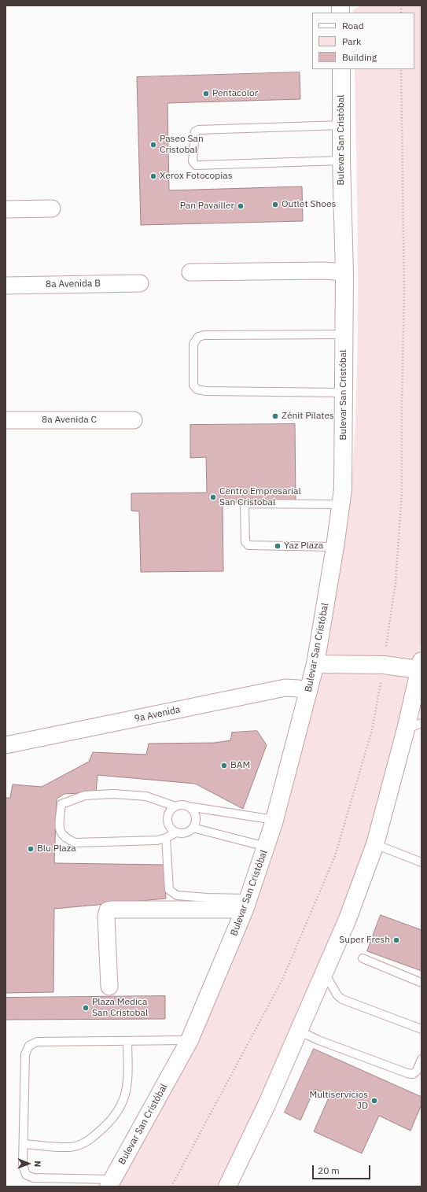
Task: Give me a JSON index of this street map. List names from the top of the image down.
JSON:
{
  "streets": {
    "main road": ["Bulevar San Cristóbal"],
    "street": ["8a Avenida B", "8a Avenida C", "9a Avenida"]
  },
  "crossings": [
    ["Bulevar San Cristóbal", "9a Avenida"]
  ],
  "places": [
    "Pentacolor",
    "Paseo San Cristobal",
    "Xerox Fotocopias",
    "Outlet Shoes",
    "Pan Pavailler",
    "Zénit Pilates",
    "Centro Empresarial San Cristobal",
    "Yaz Plaza",
    "BAM",
    "Blu Plaza",
    "Super Fresh",
    "Plaza Medica San Cristobal",
    "Multiservicios JD"
  ],
  "legend": ["Road", "Park", "Building"],
  "scale_bar": "20 m",
  "north": "right"
}
